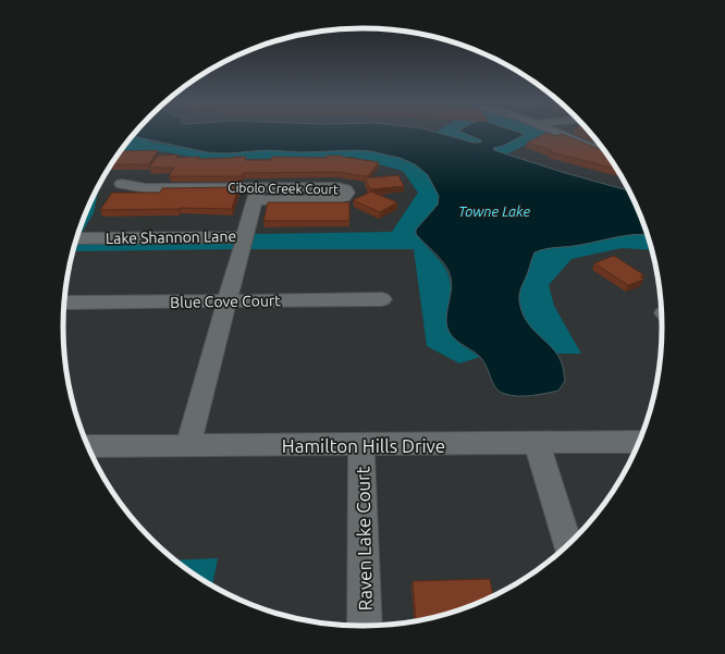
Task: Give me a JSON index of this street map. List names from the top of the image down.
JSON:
{
  "streets": {
    "street": [
      "Cibolo Creek Court",
      "Lake Shannon Lane",
      "Blue Cove Court",
      "Hamilton Hills Drive",
      "Raven Lake Court"
    ]
  },
  "crossings": [
    ["Hamilton Hills Drive", "Raven Lake Court"]
  ],
  "water": ["Towne Lake"]
}
